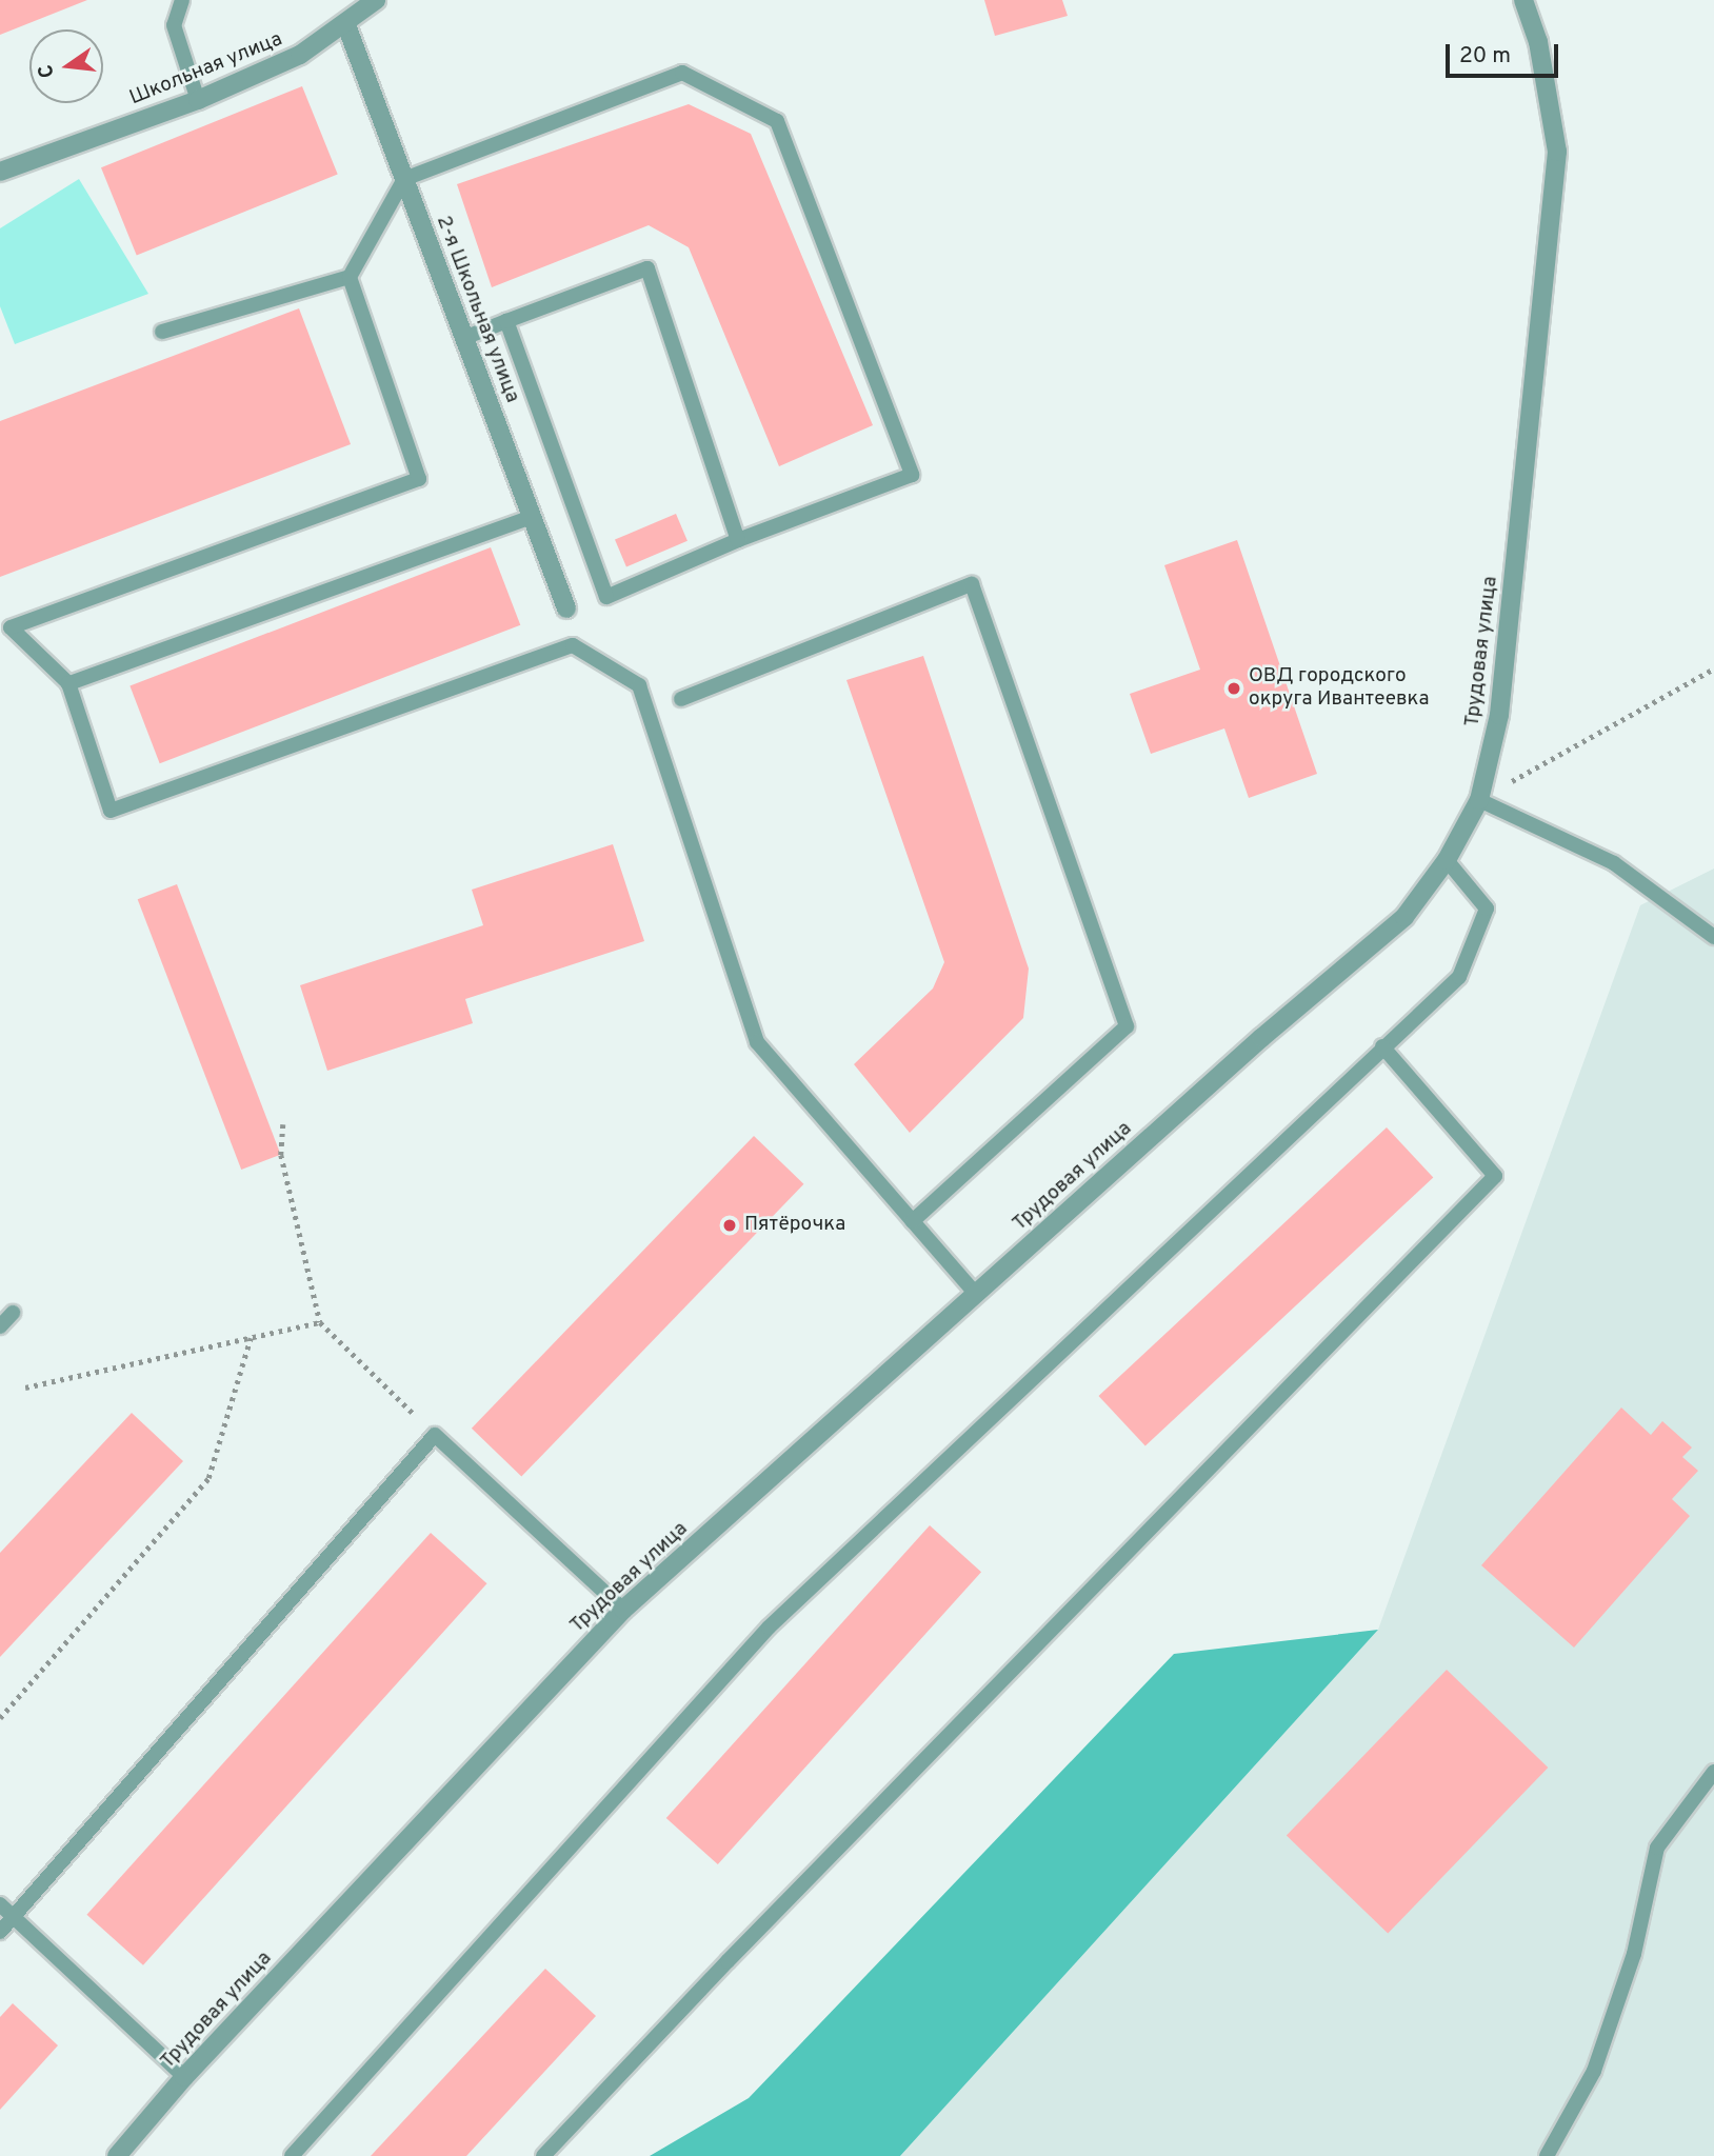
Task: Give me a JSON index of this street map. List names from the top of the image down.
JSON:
{
  "streets": {
    "street": ["Школьная улица", "2-я Школьная улица", "Трудовая улица"]
  },
  "crossings": [
    ["Школьная улица", "2-я Школьная улица"]
  ],
  "places": ["ОВД городского округа Ивантеевка", "Пятёрочка"],
  "scale_bar": "20 m",
  "north": "left"
}
